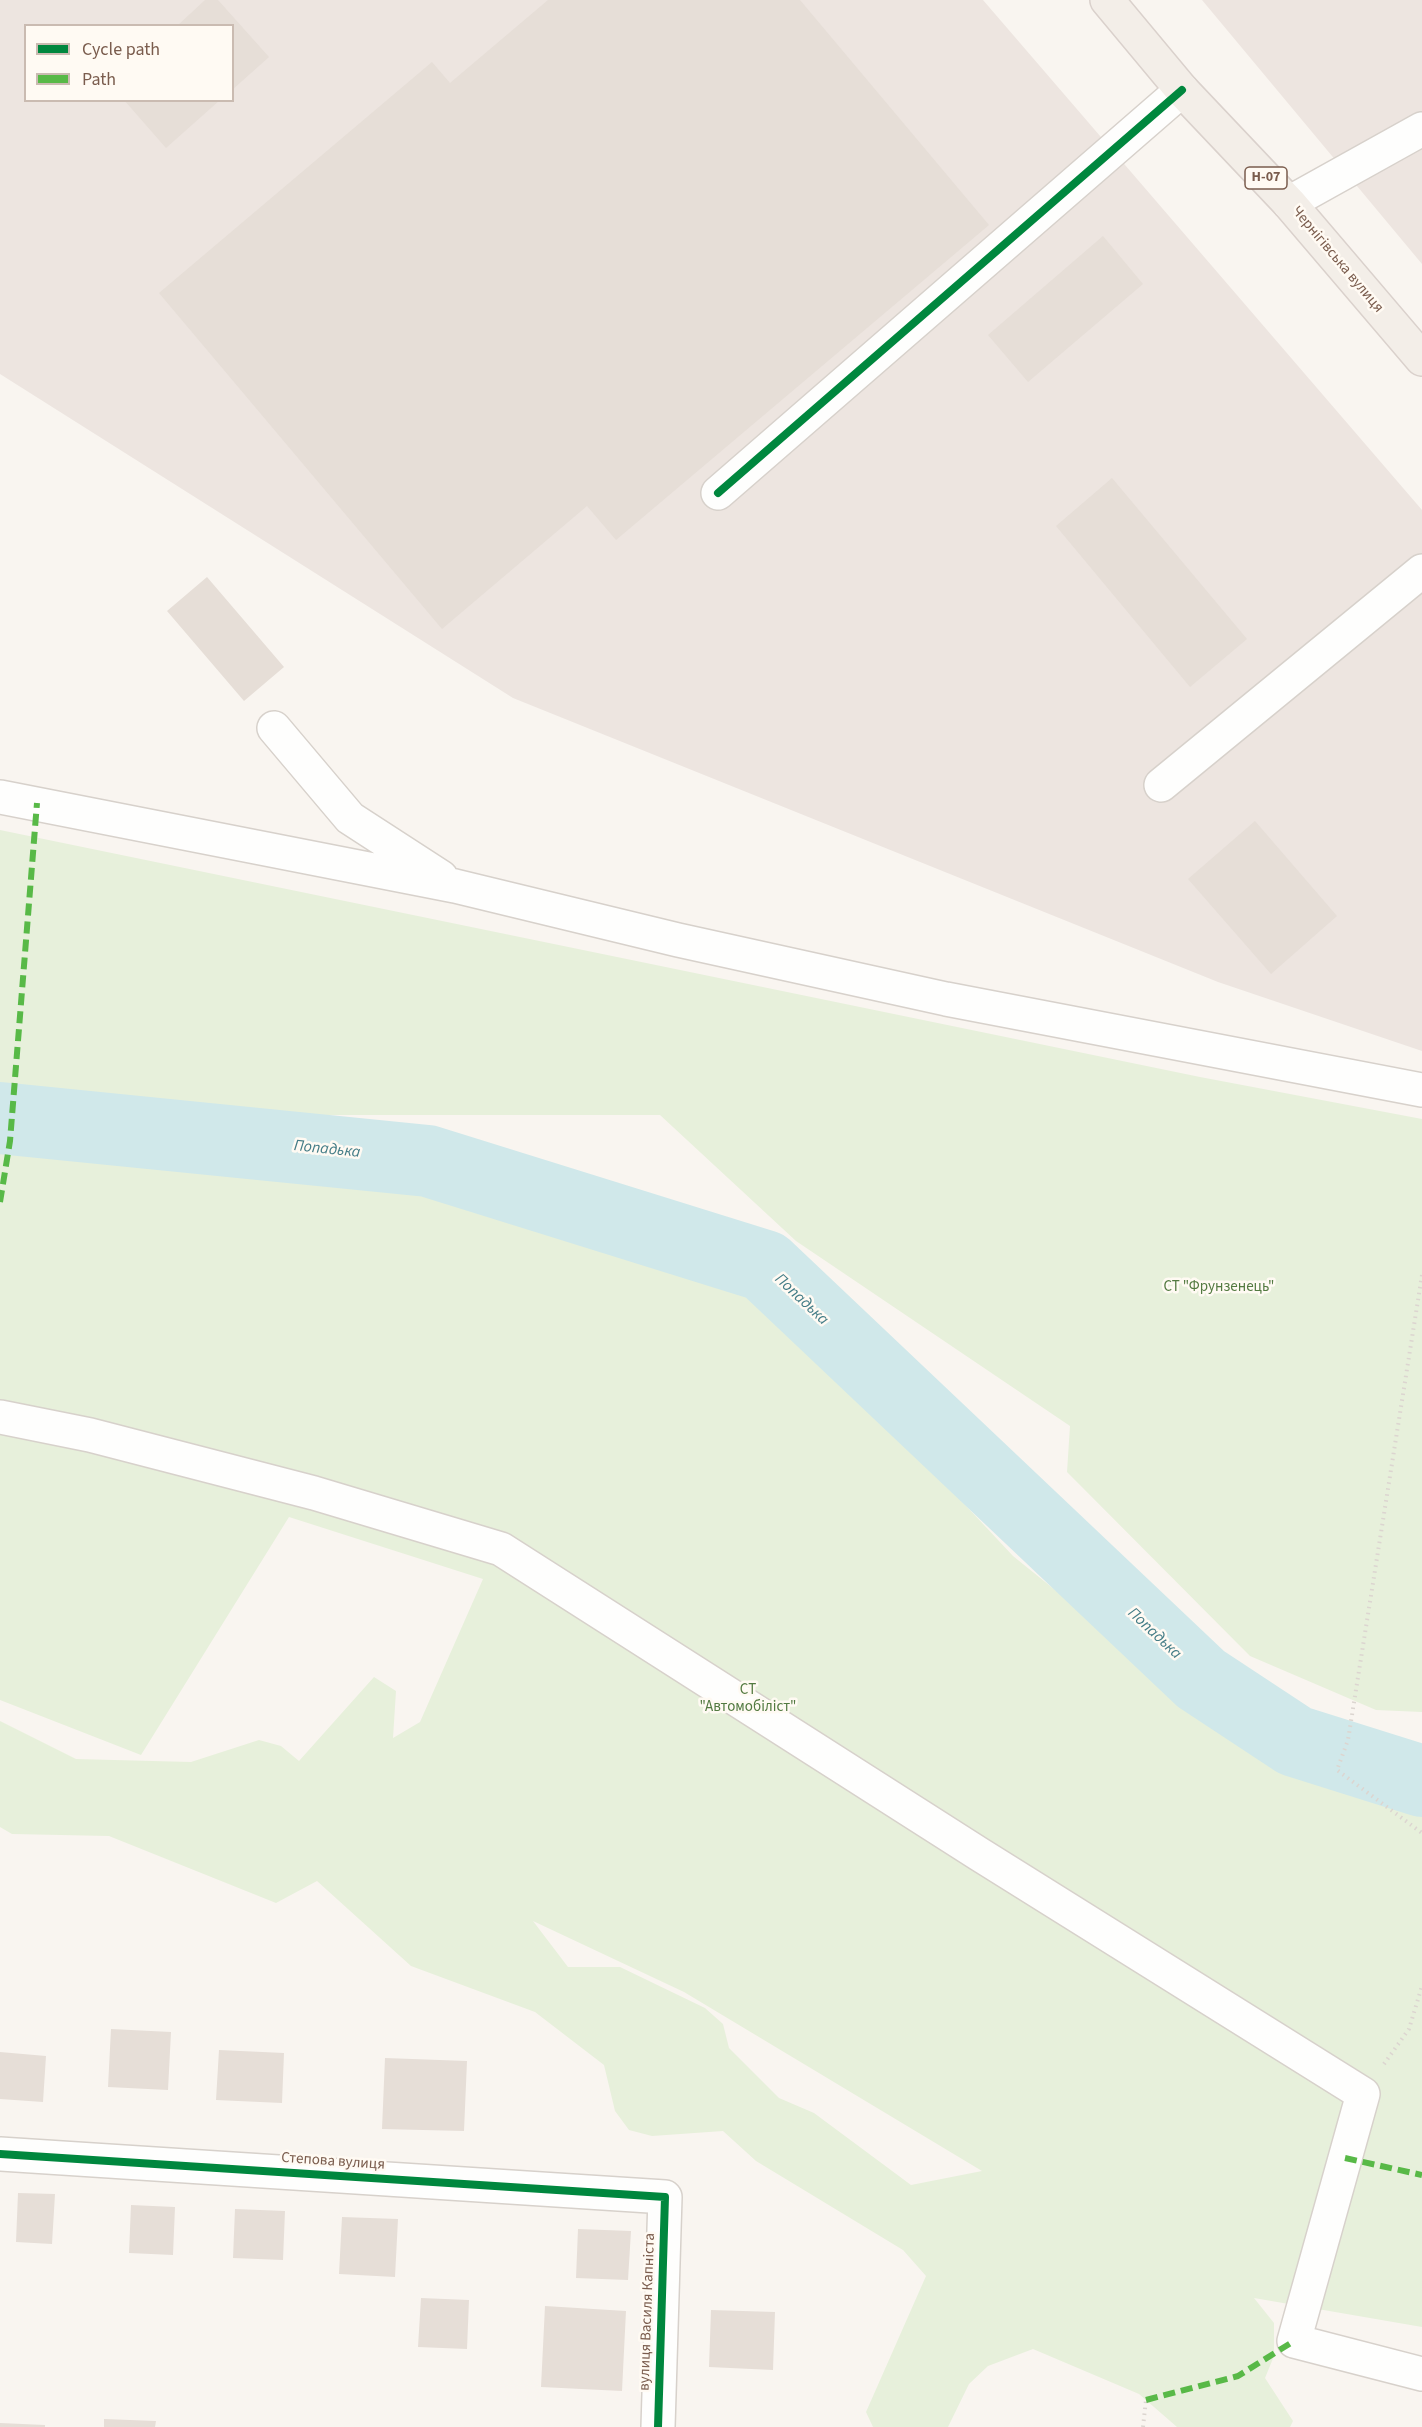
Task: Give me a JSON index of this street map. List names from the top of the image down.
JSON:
{
  "streets": {
    "main road": ["Н-07", "Чернігівська вулиця"],
    "street": ["Степова вулиця", "вулиця Василя Капніста"]
  },
  "crossings": [
    ["Степова вулиця", "вулиця Василя Капніста"]
  ],
  "water": ["Попадька"],
  "parks": ["СТ \"Фрунзенець\"", "СТ \"Автомобіліст\""],
  "legend": ["Cycle path", "Path"]
}
